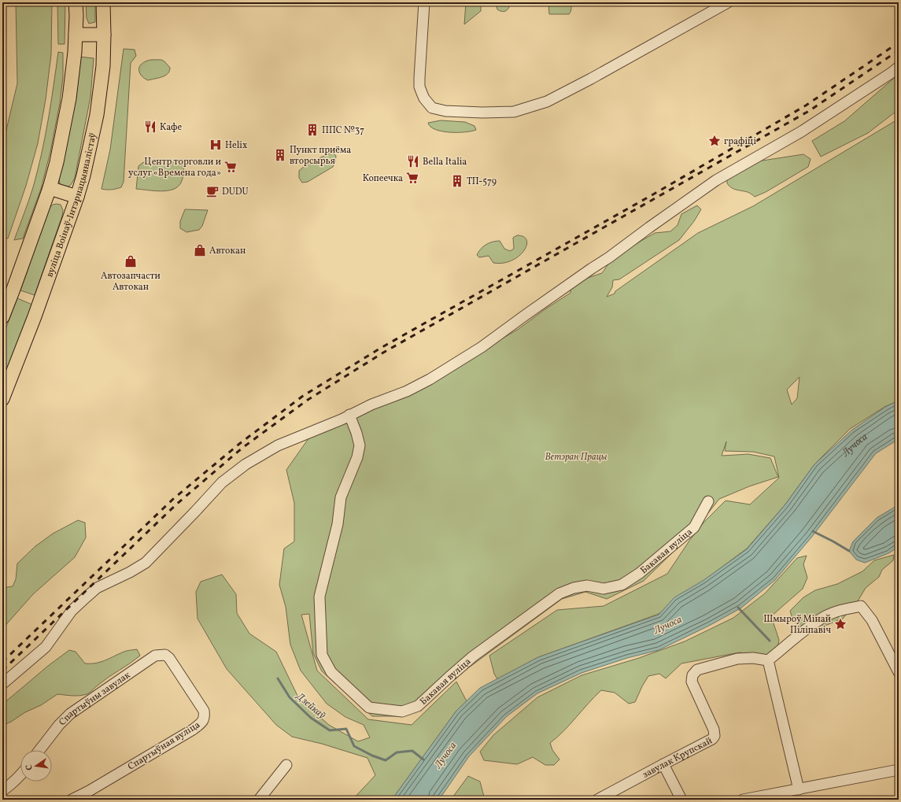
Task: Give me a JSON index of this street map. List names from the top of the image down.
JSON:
{
  "streets": {
    "main road": ["вуліца Воінаў-Інтэрнацыяналістаў"],
    "street": [
      "Бакавая вуліца",
      "Спартыўны завулак",
      "Спартыўная вуліца",
      "завулак Крупскай"
    ]
  },
  "crossings": [
    ["Спартыўны завулак", "Спартыўная вуліца"]
  ],
  "water": ["Лучоса", "Дзейкаў"],
  "parks": ["Ветэран Працы"],
  "places": {
    "restaurant": ["Кафе", "Bella Italia"],
    "building": ["ППС №37", "Пункт приёма вторсырья", "ТП-579"],
    "place": ["графіці", "Шмыроў Мінай Піліпавіч"],
    "hospital": ["Helix"],
    "supermarket": ["Центр торговли и услуг «Времена года»", "Копеечка"],
    "cafe": ["DUDU"],
    "shop": ["Автокан", "Автозапчасти Автокан"]
  },
  "north": "left"
}
